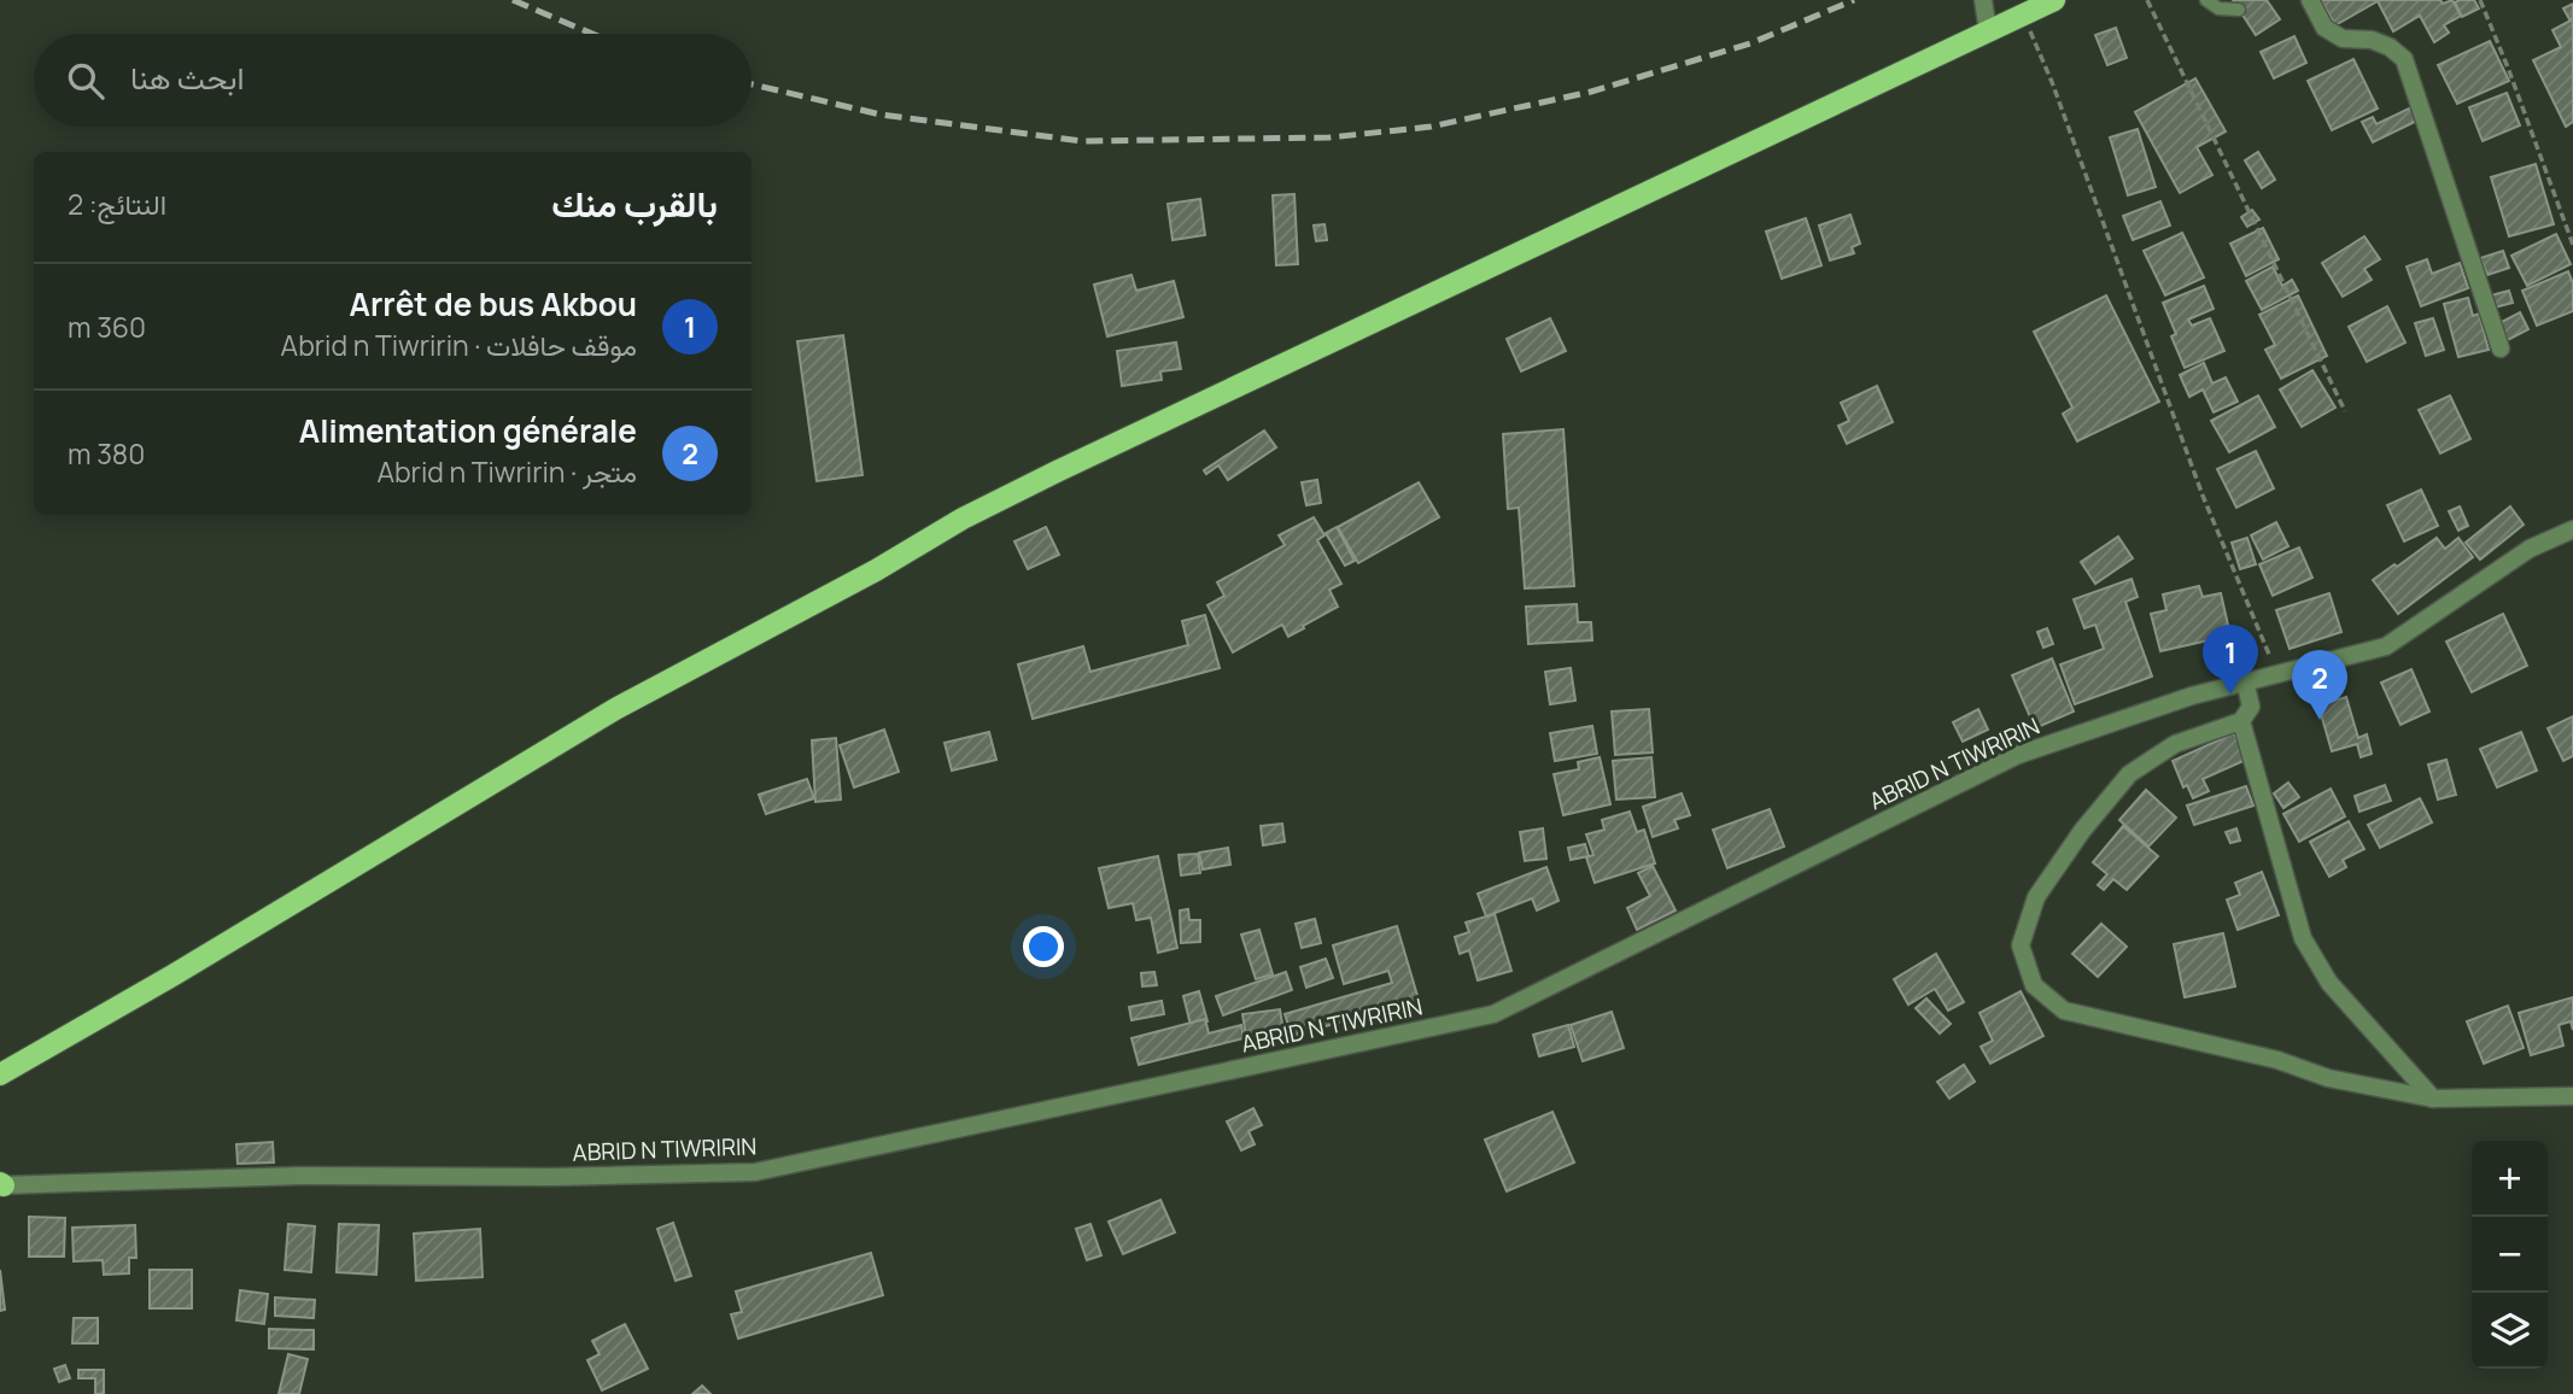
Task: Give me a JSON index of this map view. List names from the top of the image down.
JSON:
{
  "streets": {
    "street": ["ABRID N TIWRIRIN"]
  },
  "page": {
    "search": "ابحث هنا",
    "heading": ["بالقرب منك", "النتائج: 2"],
    "list": [
      {
        "mark": "1",
        "name": "Arrêt de bus Akbou",
        "note": "موقف حافلات · Abrid n Tiwririn",
        "value": "360 m"
      },
      {
        "mark": "2",
        "name": "Alimentation générale",
        "note": "متجر · Abrid n Tiwririn",
        "value": "380 m"
      }
    ],
    "pins": ["1", "2"],
    "map_buttons": ["+", "−"]
  }
}
